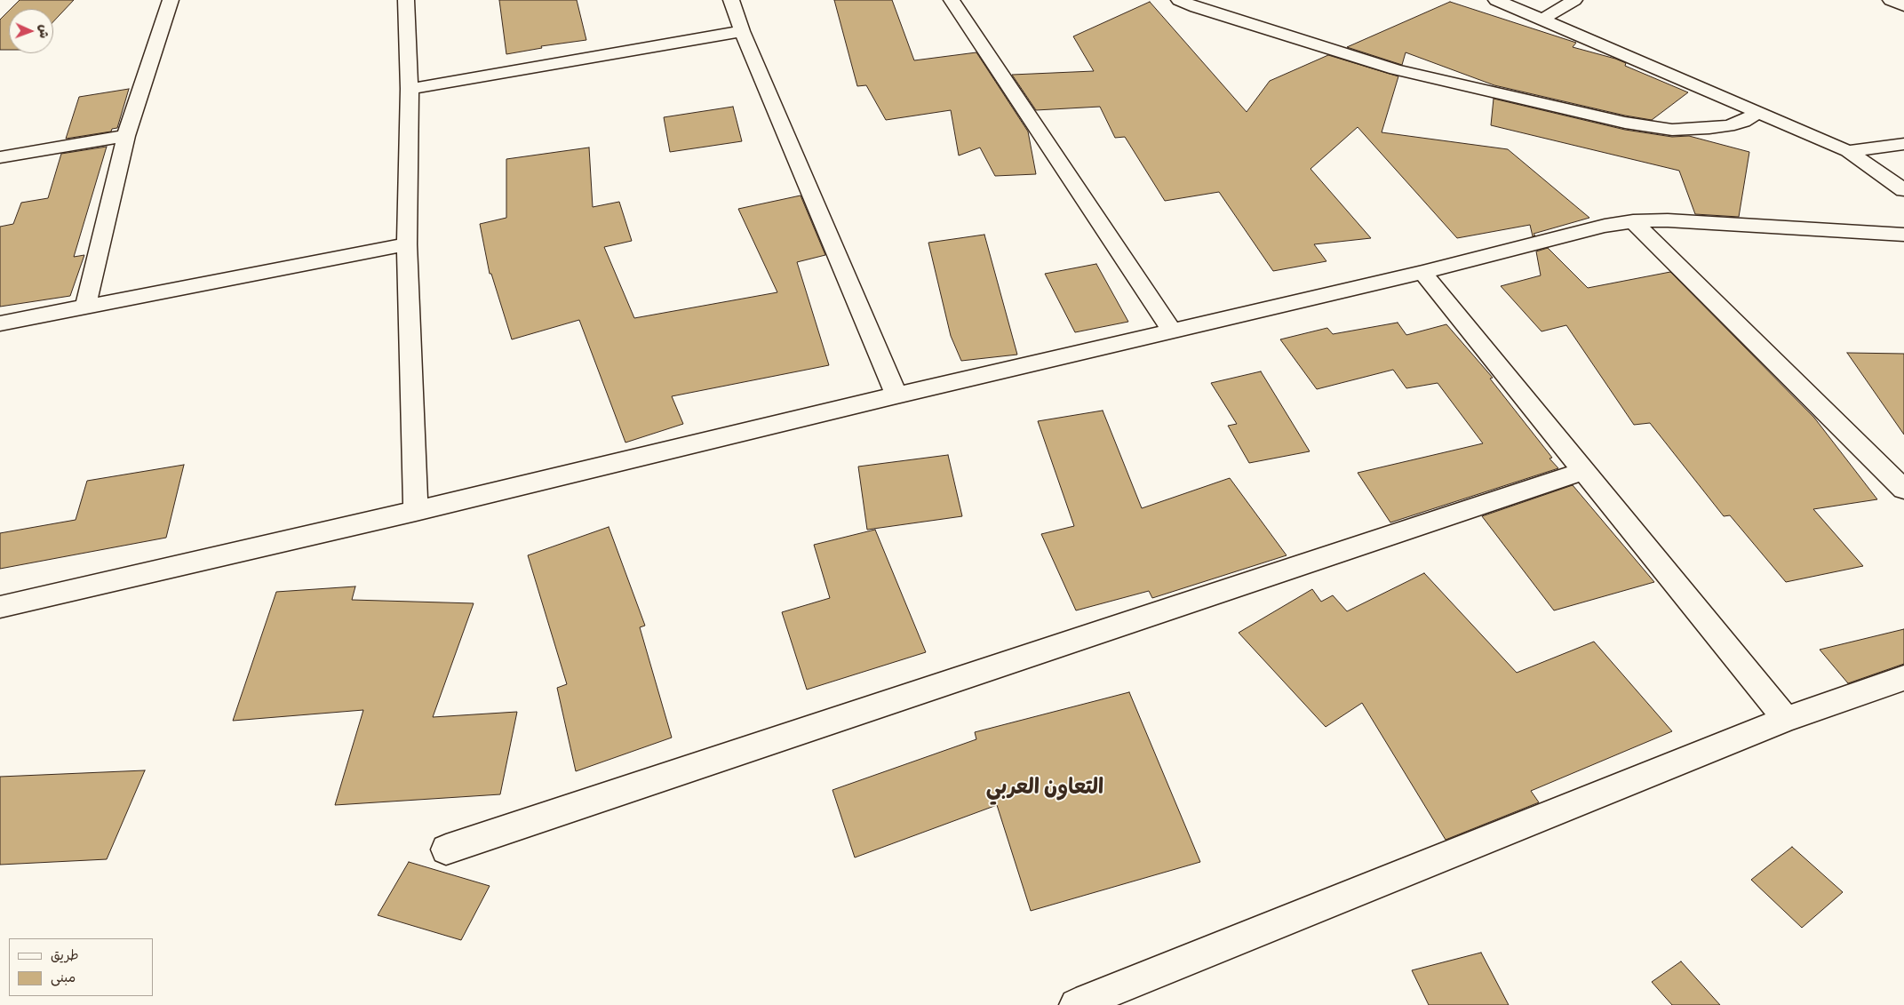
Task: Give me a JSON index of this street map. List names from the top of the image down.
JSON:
{
  "districts": ["التعاون العربي"],
  "legend": ["طريق", "مبنى"],
  "north": "right"
}
